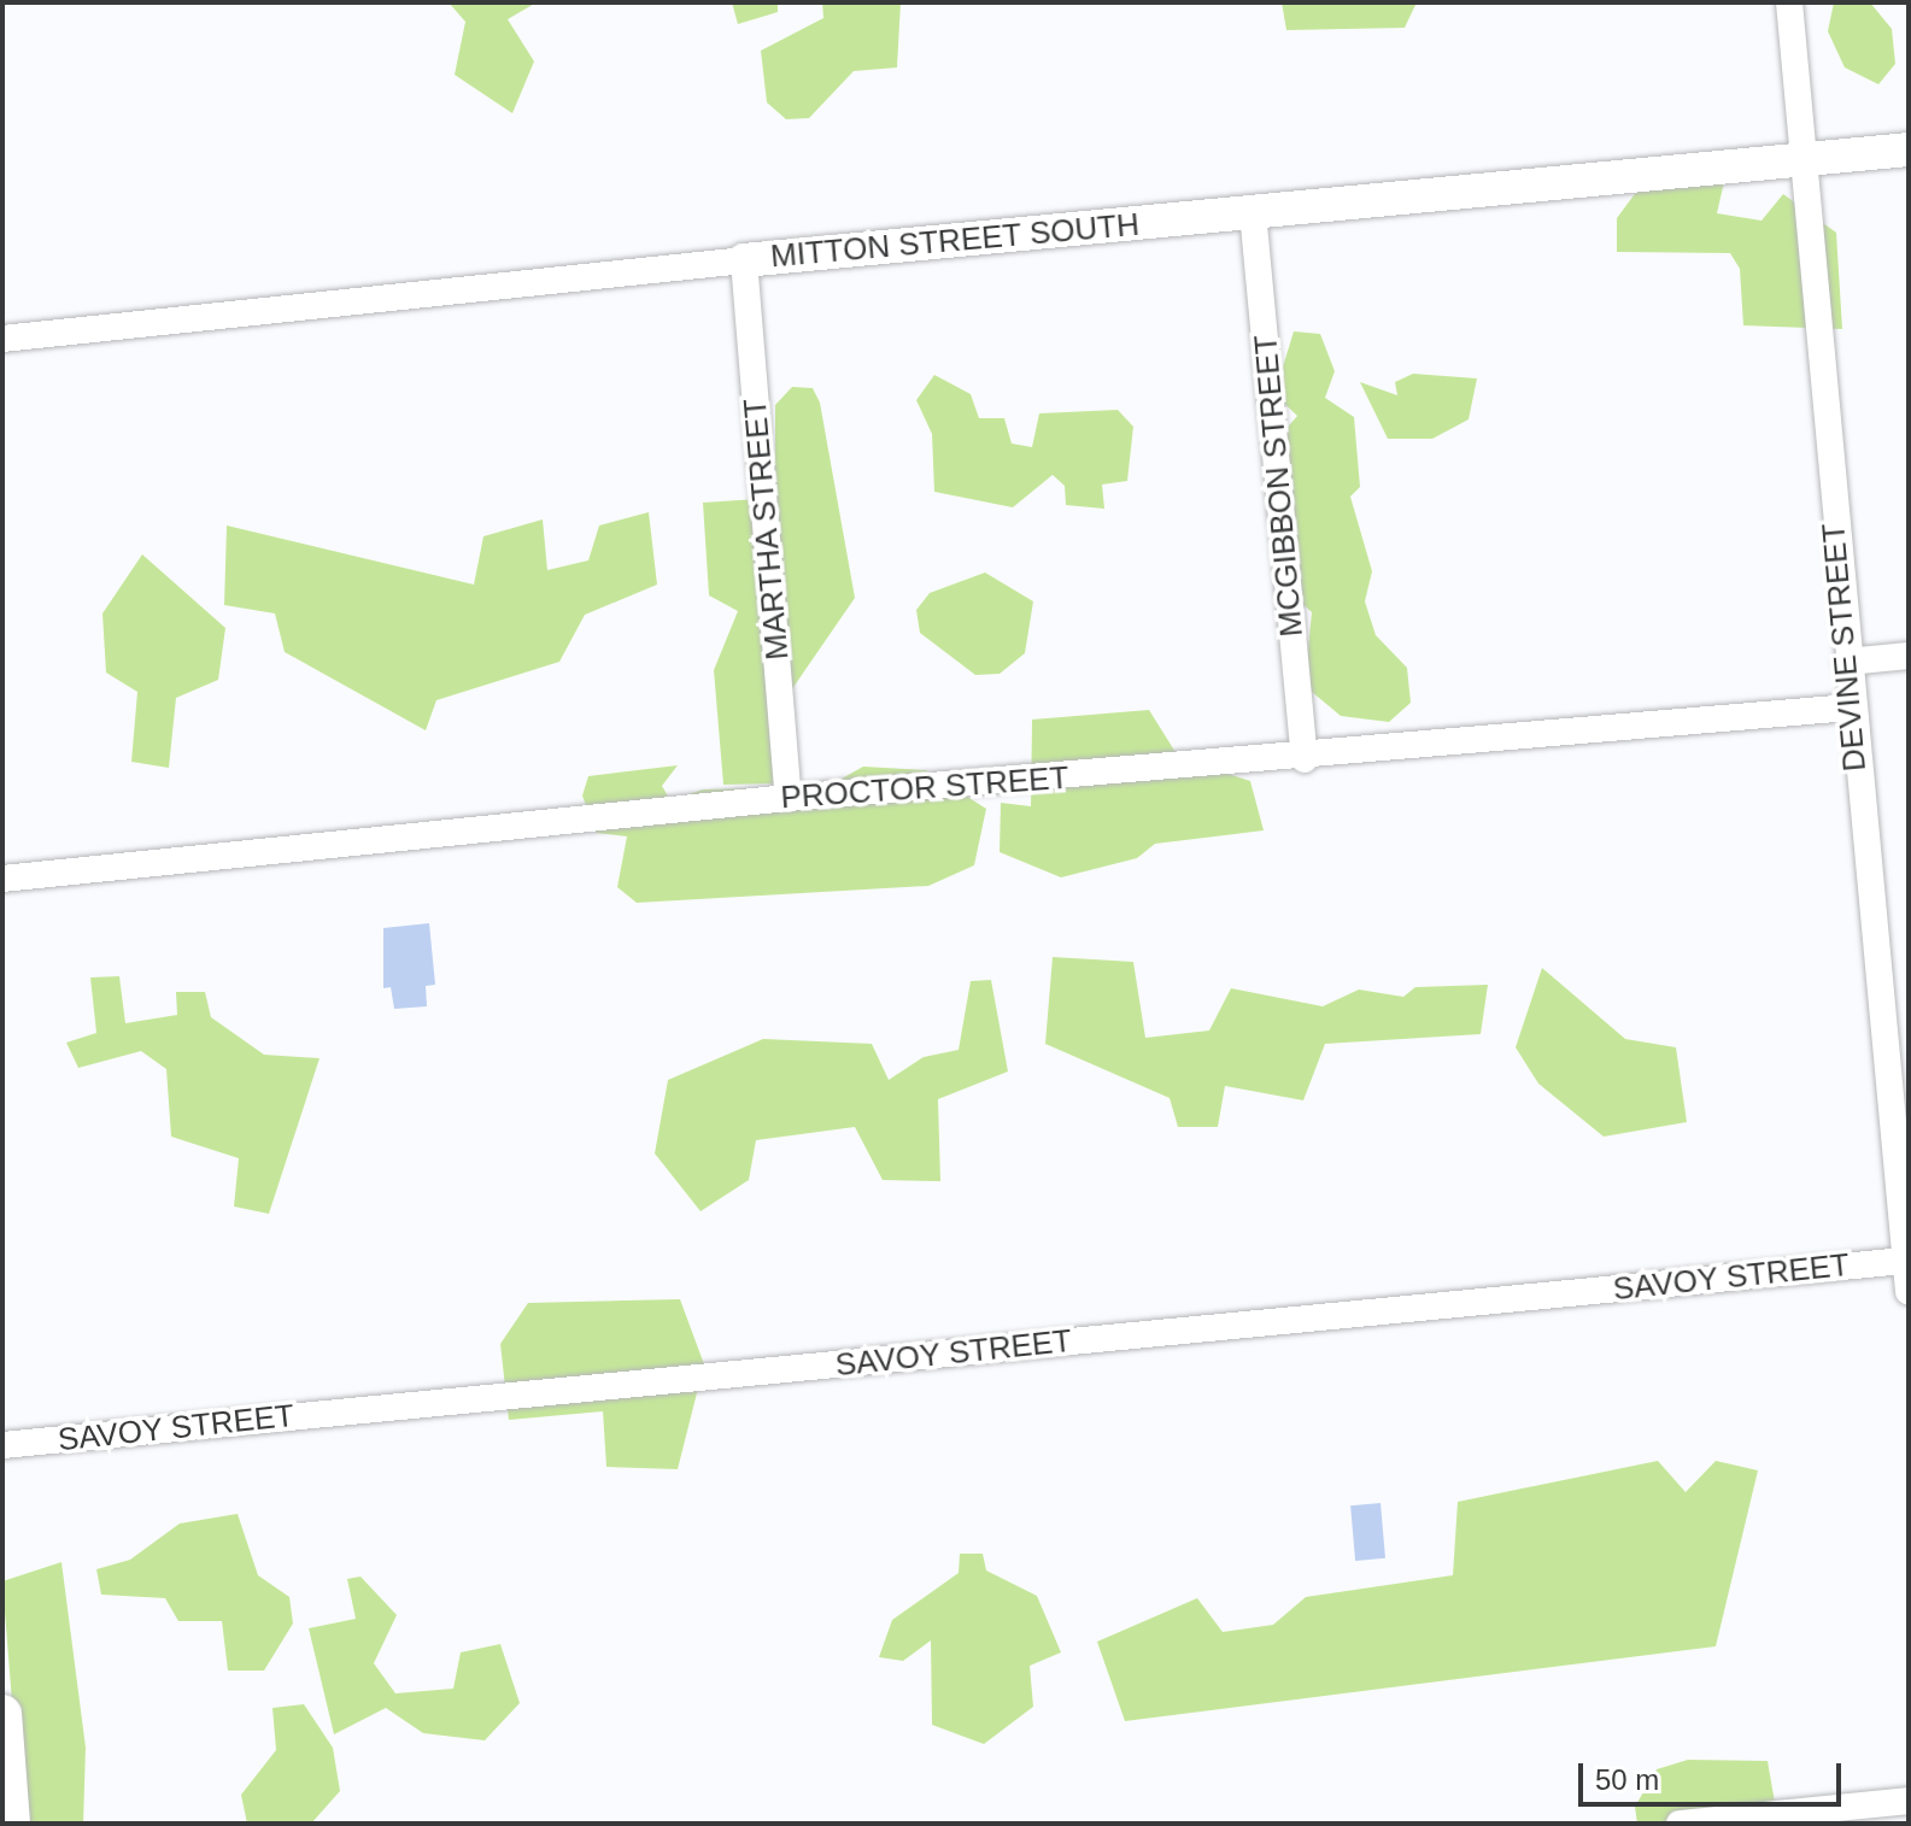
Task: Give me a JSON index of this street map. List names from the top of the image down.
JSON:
{
  "streets": {
    "street": [
      "MITTON STREET SOUTH",
      "MCGIBBON STREET",
      "MARTHA STREET",
      "DEVINE STREET",
      "PROCTOR STREET",
      "SAVOY STREET"
    ]
  },
  "crossings": [
    ["MITTON STREET SOUTH", "MCGIBBON STREET"],
    ["MITTON STREET SOUTH", "MARTHA STREET"],
    ["MITTON STREET SOUTH", "DEVINE STREET"],
    ["MCGIBBON STREET", "PROCTOR STREET"],
    ["MARTHA STREET", "PROCTOR STREET"],
    ["DEVINE STREET", "PROCTOR STREET"],
    ["DEVINE STREET", "SAVOY STREET"]
  ],
  "scale_bar": "50 m"
}
